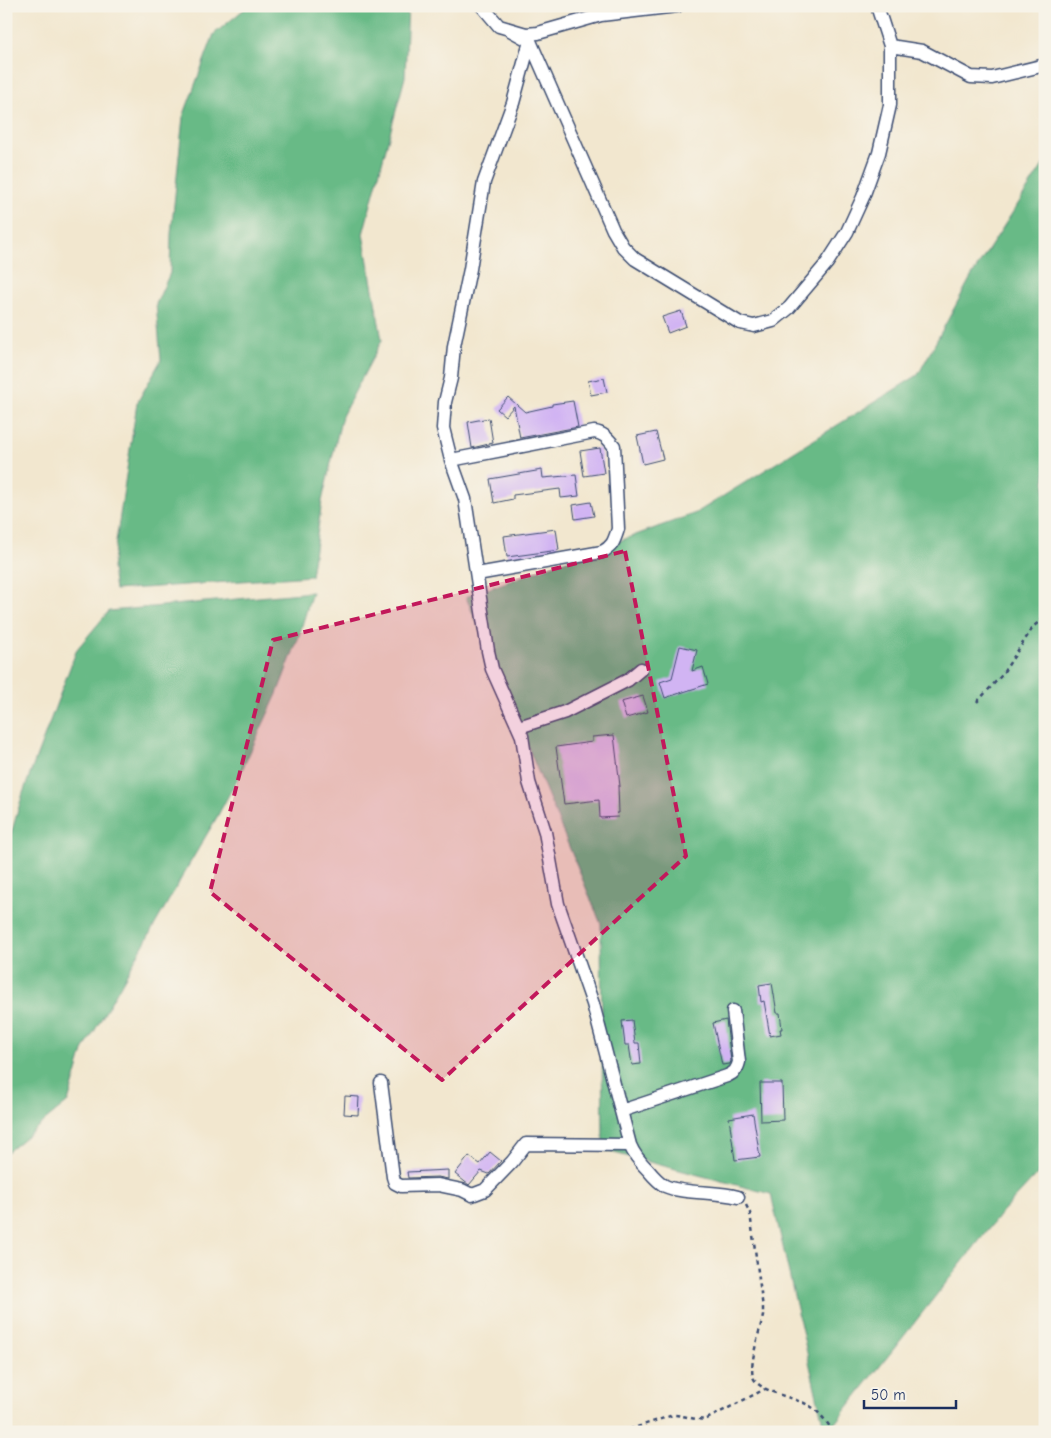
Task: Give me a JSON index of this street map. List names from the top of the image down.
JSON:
{
  "scale_bar": "50 m"
}
